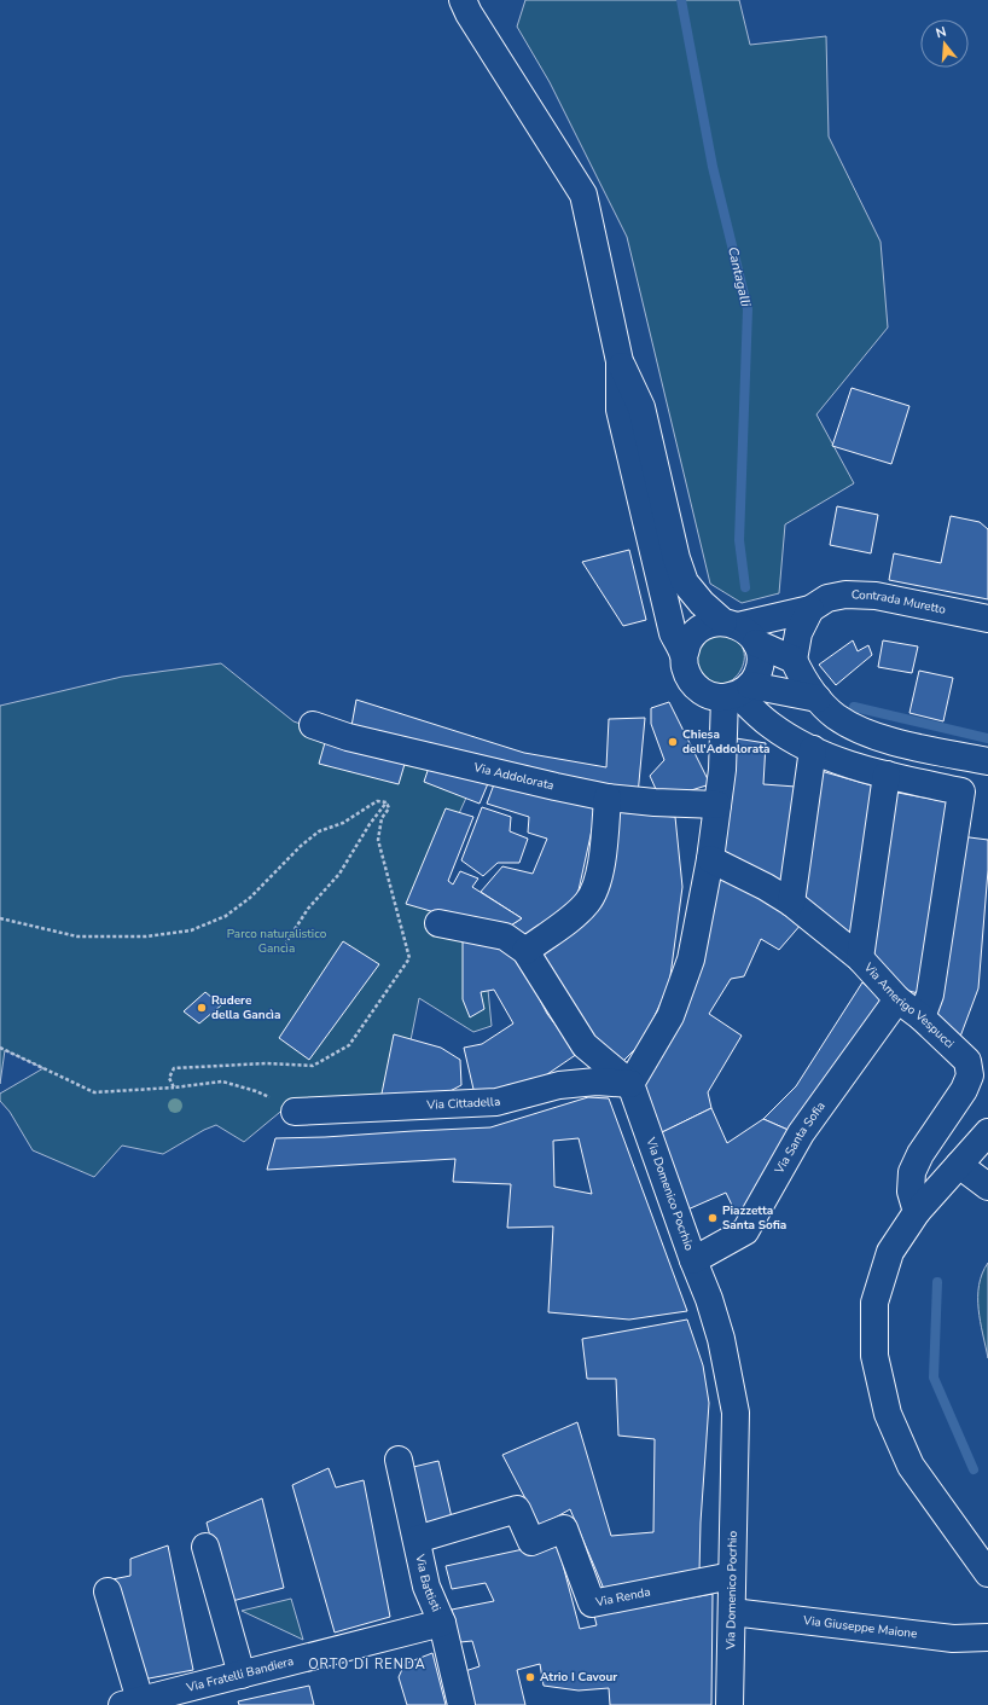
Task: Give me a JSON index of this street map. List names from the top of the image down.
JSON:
{
  "streets": {
    "street": [
      "Contrada Muretto",
      "Via Addolorata",
      "Via Amerigo Vespucci",
      "Via Cittadella",
      "Via Santa Sofia",
      "Via Domenico Pocrhio",
      "Via Battisti",
      "Via Renda",
      "Via Giuseppe Maione",
      "Via Fratelli Bandiera"
    ]
  },
  "crossings": [
    ["Via Amerigo Vespucci", "Via Santa Sofia"],
    ["Via Cittadella", "Via Domenico Pocrhio"],
    ["Via Santa Sofia", "Via Domenico Pocrhio"],
    ["Via Domenico Pocrhio", "Via Renda"],
    ["Via Domenico Pocrhio", "Via Giuseppe Maione"],
    ["Via Battisti", "Via Renda"],
    ["Via Battisti", "Via Fratelli Bandiera"]
  ],
  "districts": ["ORTO DI RENDA"],
  "water": ["Cantagalli"],
  "parks": ["Parco naturalistico Gancìa"],
  "places": [
    "Chiesa dell'Addolorata",
    "Rudere della Gancìa",
    "Piazzetta Santa Sofia",
    "Atrio I Cavour"
  ],
  "north": "top"
}
